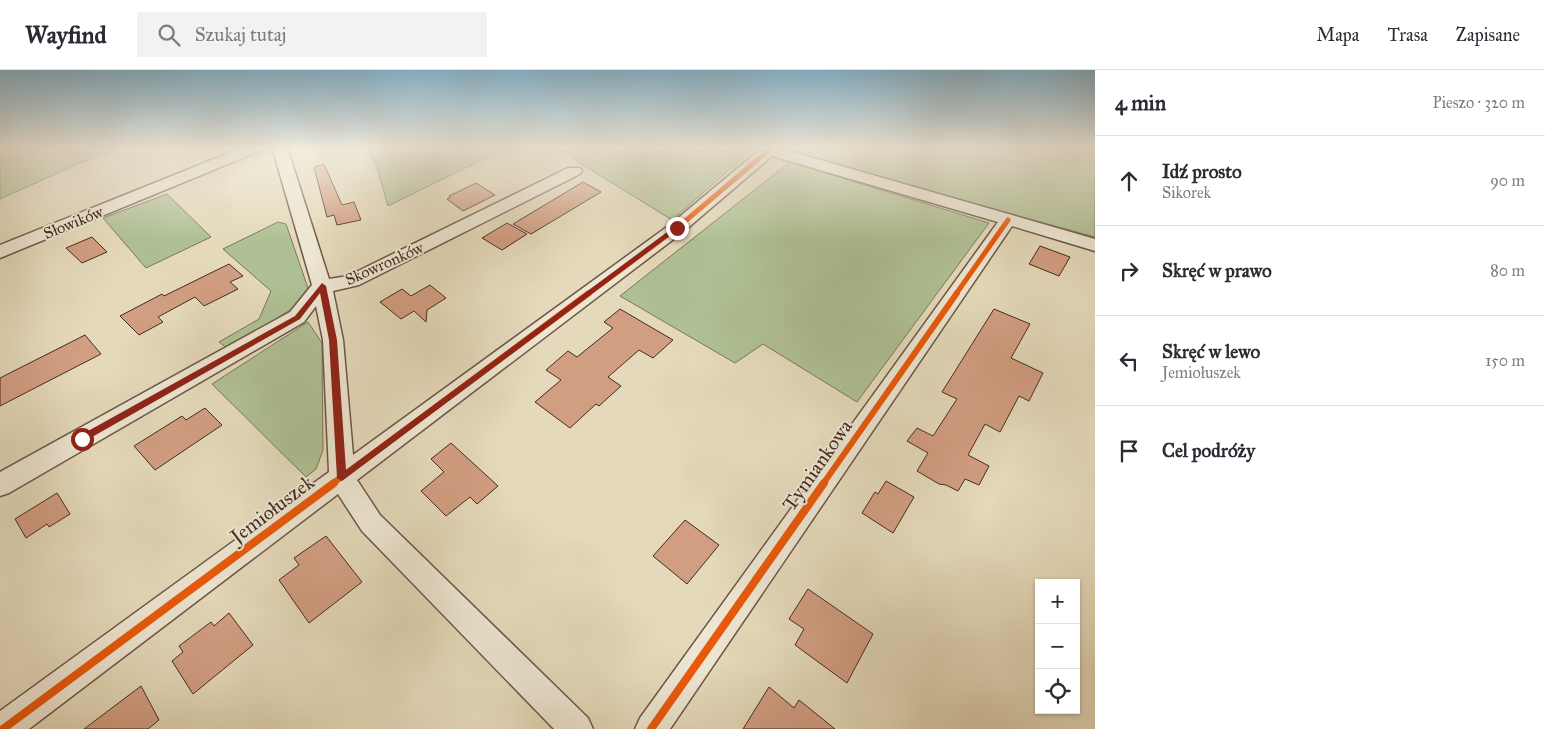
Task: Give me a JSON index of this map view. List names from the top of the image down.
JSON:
{
  "streets": {
    "street": [
      "Słowików",
      "Skowronków",
      "Tymiankowa",
      "Jemiołuszek"
    ]
  },
  "page": {
    "header": "Wayfind",
    "search": "Szukaj tutaj",
    "nav": ["Mapa", "Trasa", "Zapisane"],
    "heading": ["4 min", "Pieszo · 320 m"],
    "list": [
      ["Idź prosto", "Sikorek", "90 m"],
      ["Skręć w prawo", "80 m"],
      ["Skręć w lewo", "Jemiołuszek", "150 m"],
      "Cel podróży"
    ],
    "map_buttons": ["+", "−"]
  }
}
